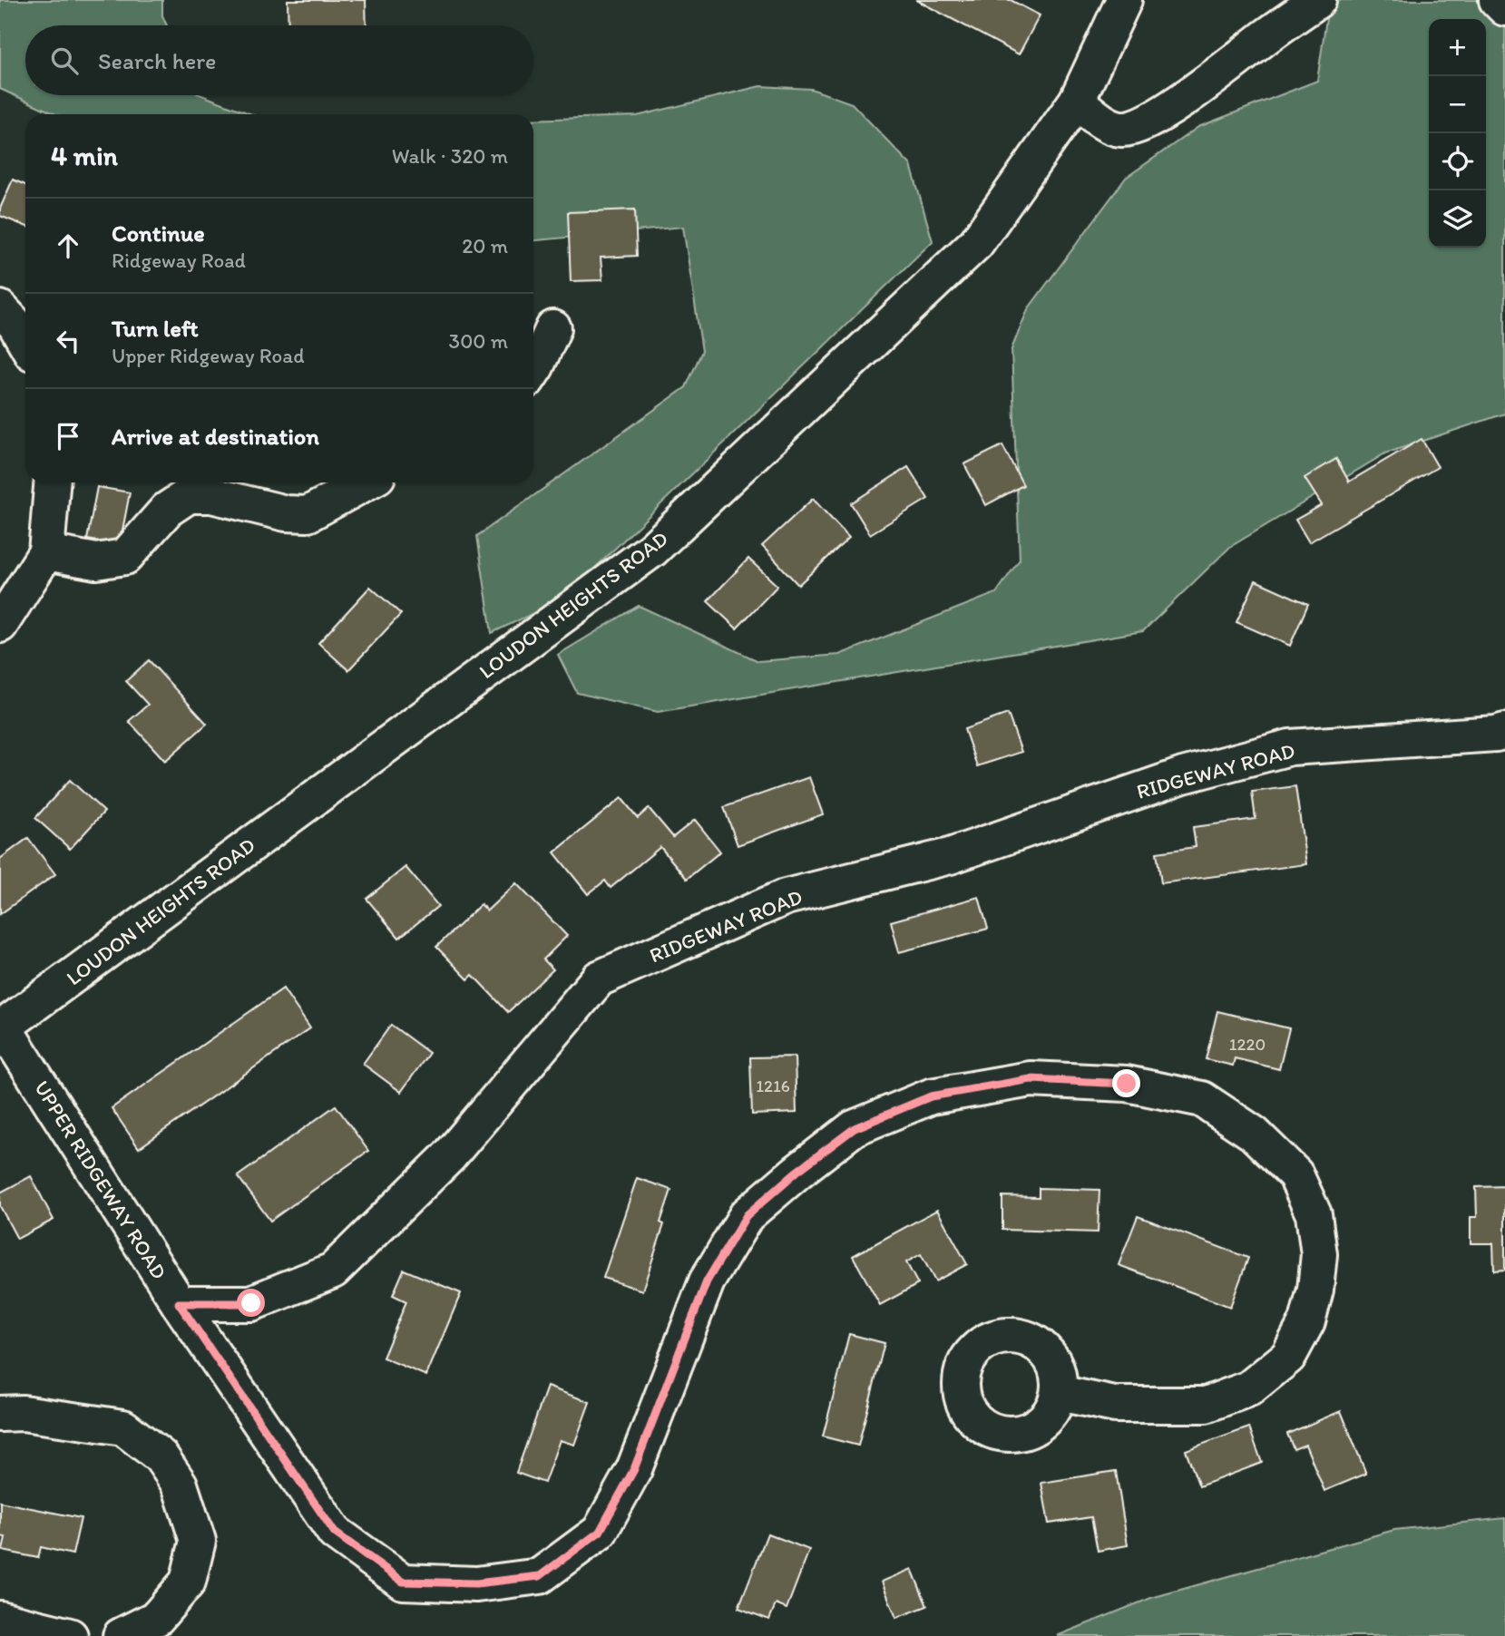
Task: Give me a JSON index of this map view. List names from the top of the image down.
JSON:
{
  "streets": {
    "street": ["LOUDON HEIGHTS ROAD", "RIDGEWAY ROAD", "UPPER RIDGEWAY ROAD"]
  },
  "crossings": [
    ["LOUDON HEIGHTS ROAD", "UPPER RIDGEWAY ROAD"],
    ["RIDGEWAY ROAD", "UPPER RIDGEWAY ROAD"]
  ],
  "house_numbers": ["1220", "1216"],
  "page": {
    "map_buttons": ["+", "−"],
    "search": "Search here",
    "heading": ["4 min", "Walk · 320 m"],
    "list": [
      ["Continue", "Ridgeway Road", "20 m"],
      ["Turn left", "Upper Ridgeway Road", "300 m"],
      "Arrive at destination"
    ]
  }
}
